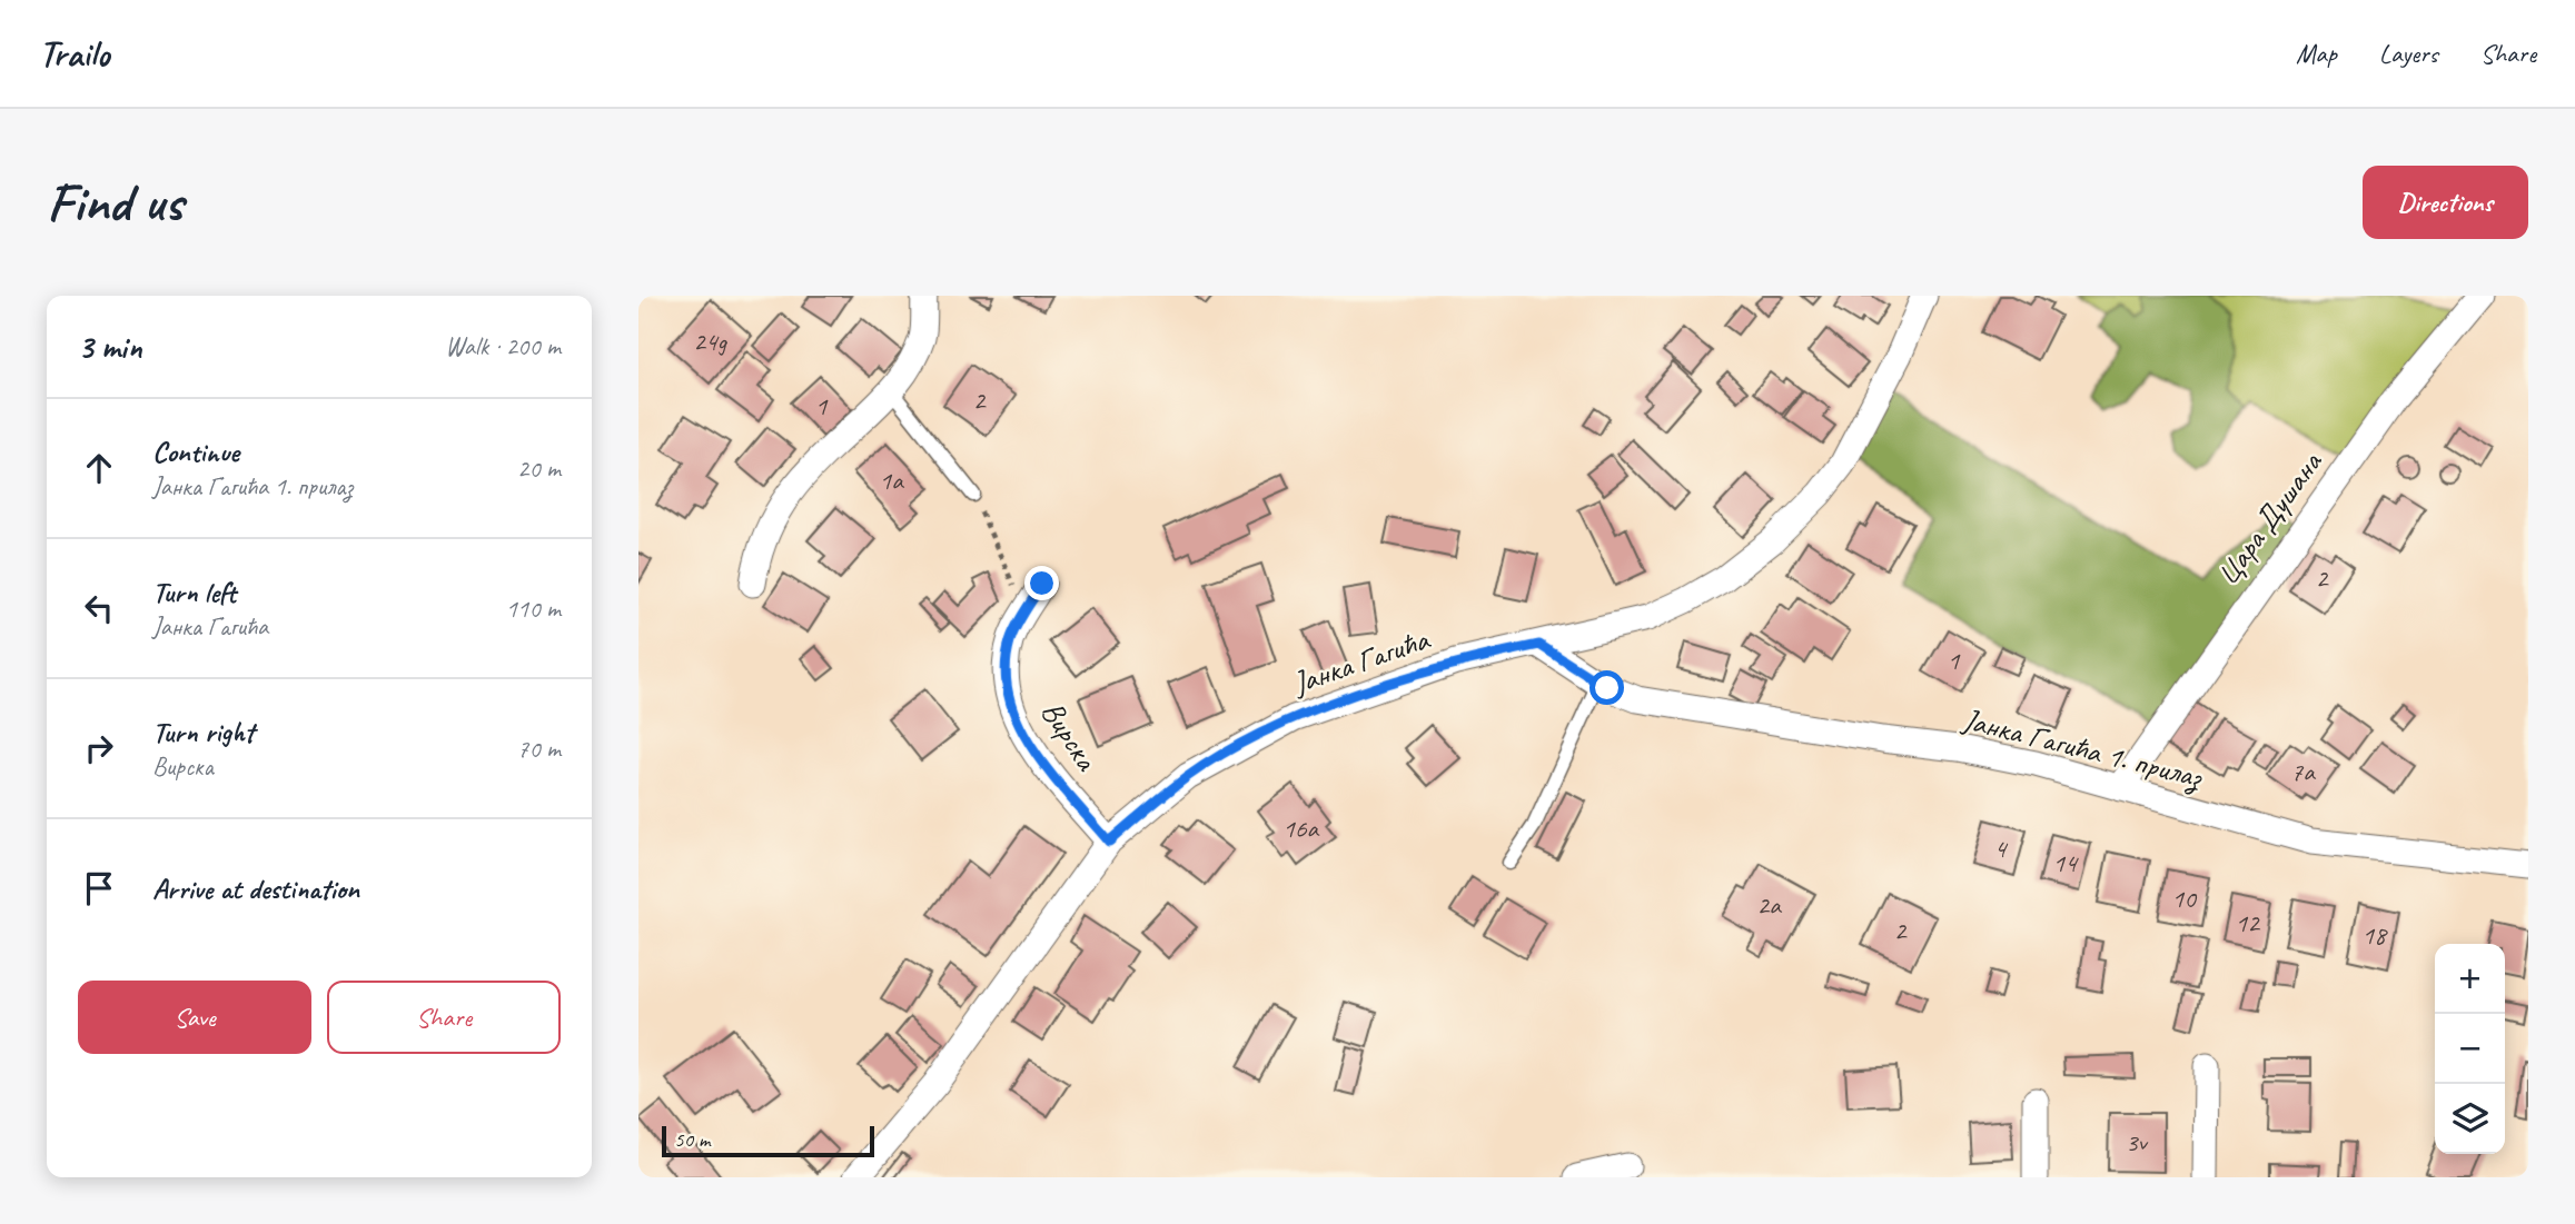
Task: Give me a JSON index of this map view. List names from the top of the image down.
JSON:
{
  "streets": {
    "street": [
      "Цара Душана",
      "Јанка Гагића",
      "Вирска",
      "Јанка Гагића 1. прилаз"
    ]
  },
  "crossings": [
    ["Цара Душана", "Јанка Гагића 1. прилаз"],
    ["Јанка Гагића", "Вирска"],
    ["Јанка Гагића", "Јанка Гагића 1. прилаз"]
  ],
  "house_numbers": [
    "24g",
    "2",
    "1",
    "1a",
    "2",
    "1",
    "7a",
    "16a",
    "4",
    "14",
    "10",
    "2a",
    "12",
    "2",
    "18",
    "3v"
  ],
  "scale_bar": "50 m",
  "page": {
    "header": "Trailo",
    "nav": ["Map", "Layers", "Share"],
    "buttons": [
      "Directions",
      ["Save", "Share"]
    ],
    "title": "Find us",
    "heading": ["3 min", "Walk · 200 m"],
    "list": [
      ["Continue", "Јанка Гагића 1. прилаз", "20 m"],
      ["Turn left", "Јанка Гагића", "110 m"],
      ["Turn right", "Вирска", "70 m"],
      "Arrive at destination"
    ],
    "map_buttons": ["+", "−"],
    "scale": "50 m"
  }
}
